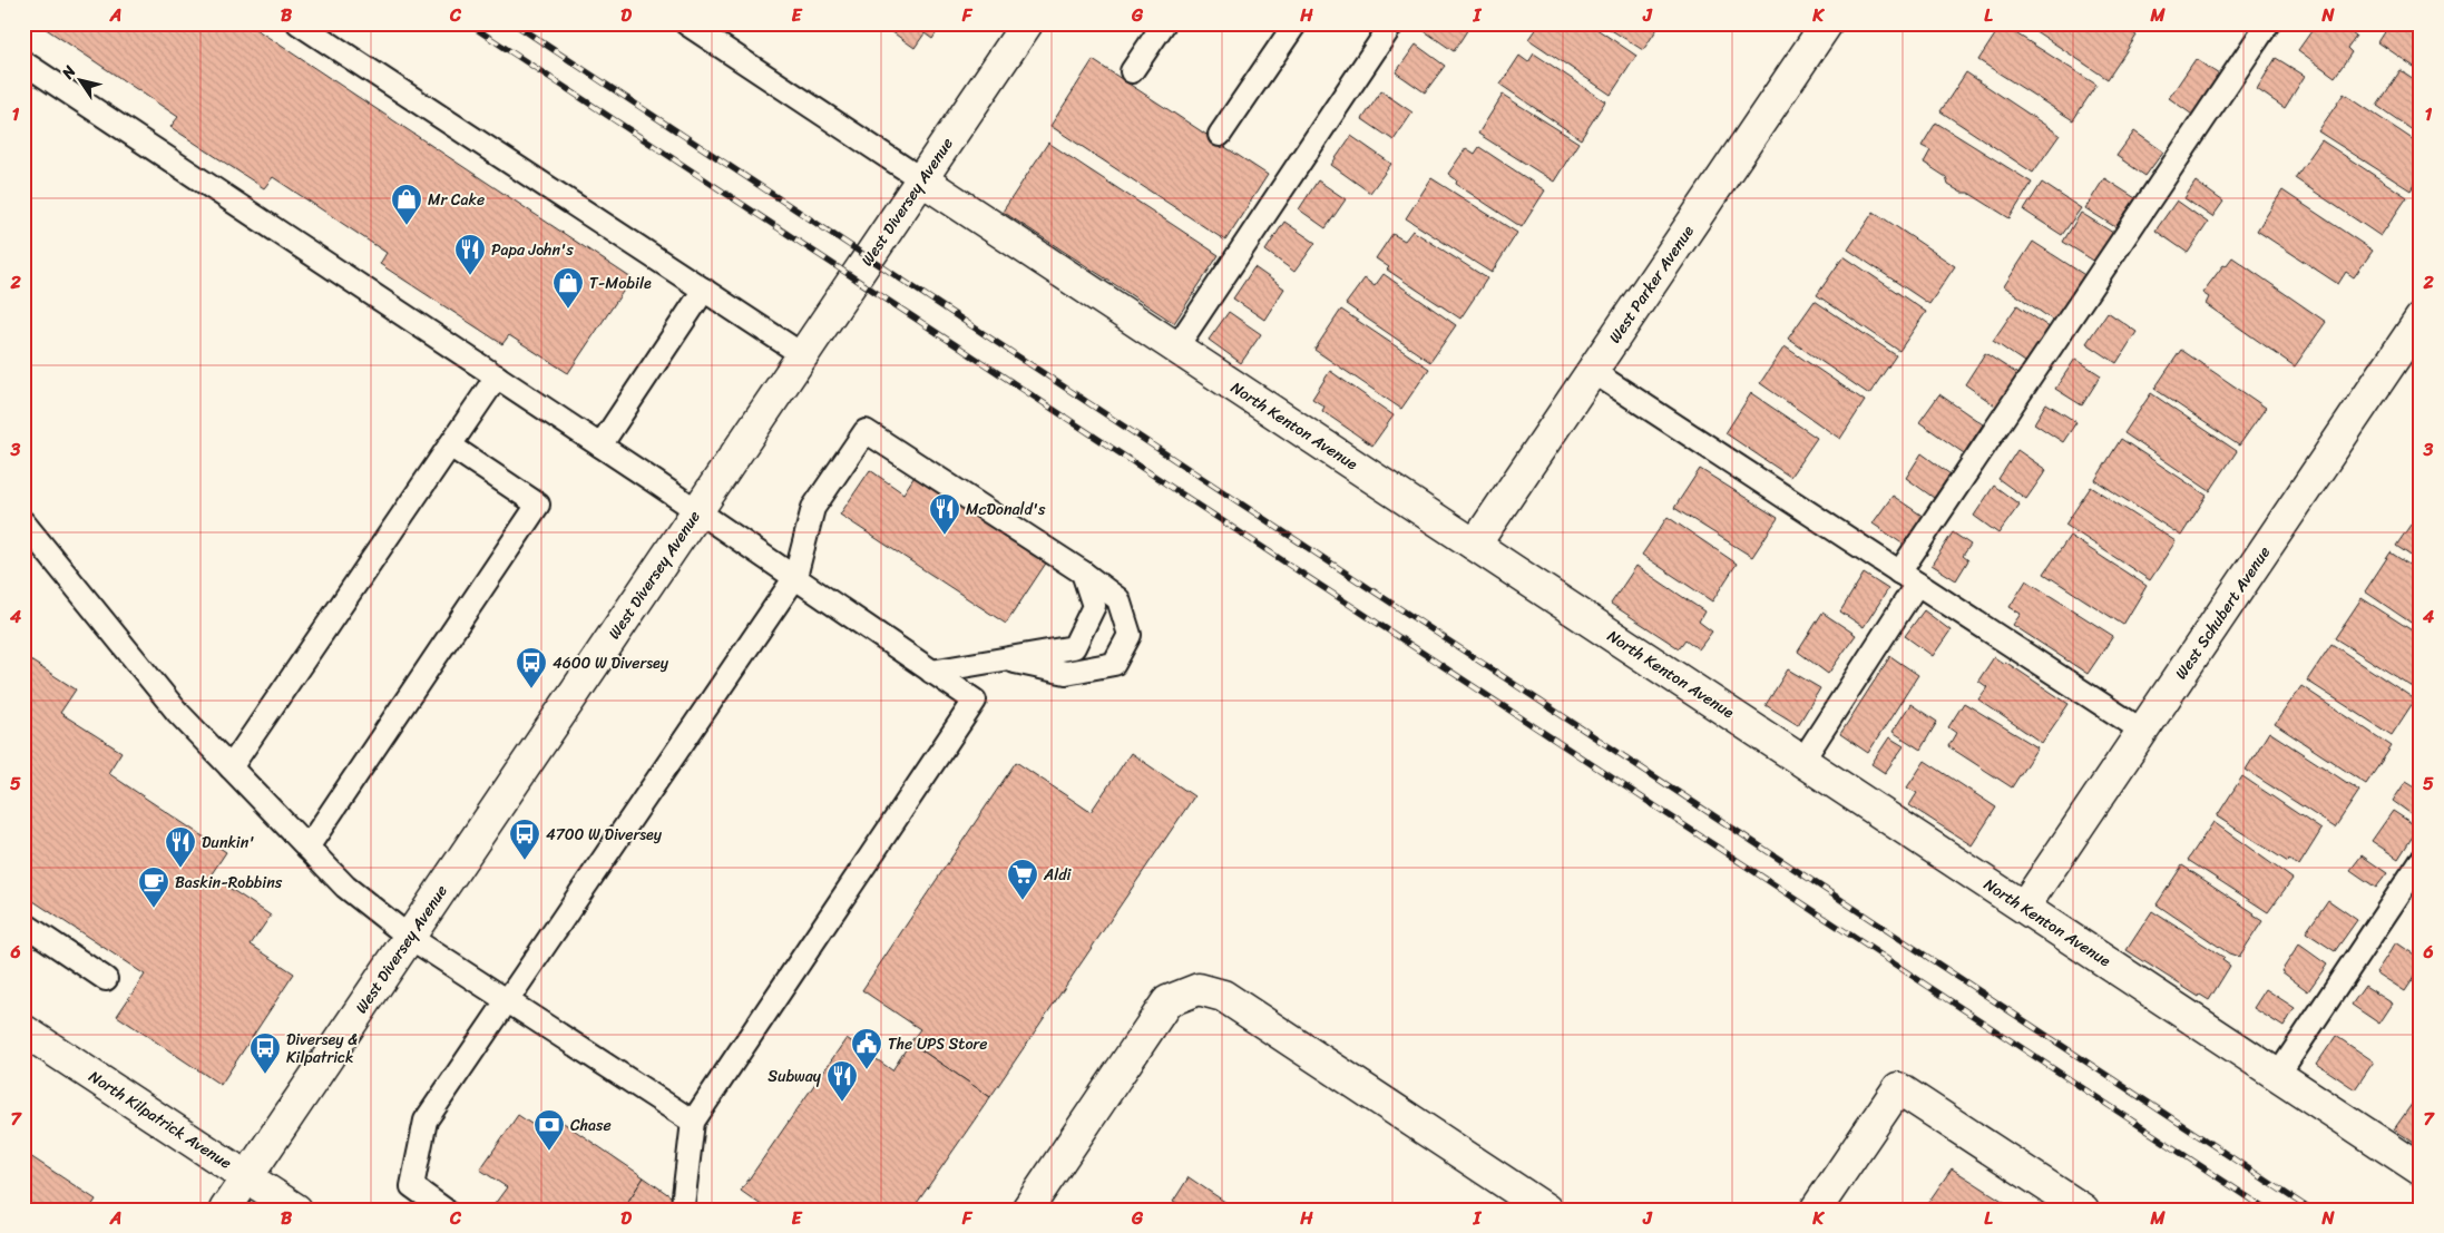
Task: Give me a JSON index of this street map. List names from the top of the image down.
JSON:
{
  "streets": {
    "street": [
      "West Diversey Avenue",
      "West Parker Avenue",
      "North Kenton Avenue",
      "West Schubert Avenue",
      "North Kilpatrick Avenue"
    ]
  },
  "crossings": [
    ["West Diversey Avenue", "North Kenton Avenue"],
    ["West Diversey Avenue", "North Kilpatrick Avenue"],
    ["West Parker Avenue", "North Kenton Avenue"],
    ["North Kenton Avenue", "West Schubert Avenue"]
  ],
  "places": {
    "shop": ["Mr Cake", "T-Mobile"],
    "restaurant": [
      "Papa John's",
      "McDonald's",
      "Dunkin'",
      "Subway"
    ],
    "bus stop": ["4600 W Diversey", "4700 W Diversey", "Diversey & Kilpatrick"],
    "supermarket": ["Aldi"],
    "cafe": ["Baskin-Robbins"],
    "public building": ["The UPS Store"],
    "bank": ["Chase"]
  },
  "north": "top left",
  "grid": {
    "columns": [
      "A",
      "B",
      "C",
      "D",
      "E",
      "F",
      "G",
      "H",
      "I",
      "J",
      "K",
      "L",
      "M",
      "N"
    ],
    "rows": [
      "1",
      "2",
      "3",
      "4",
      "5",
      "6",
      "7"
    ]
  }
}
